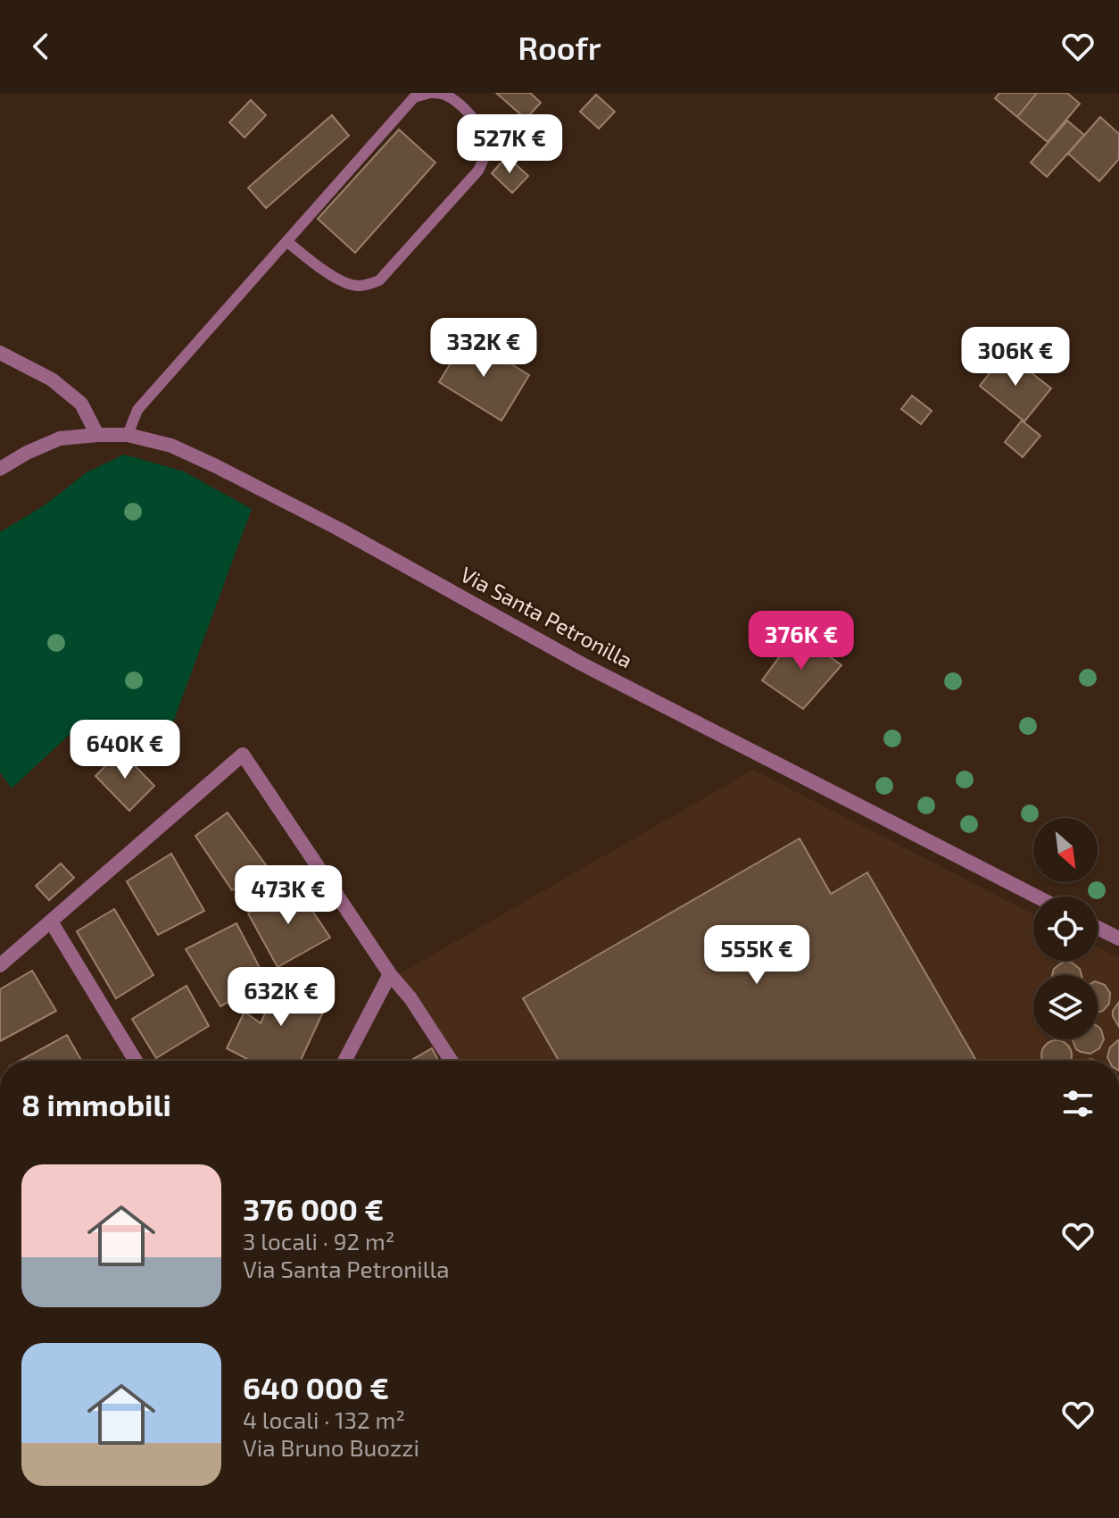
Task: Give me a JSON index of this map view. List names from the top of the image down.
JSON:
{
  "streets": {
    "street": ["Via Santa Petronilla"]
  },
  "north": "bottom right",
  "page": {
    "header": "Roofr",
    "price": [
      "527K €",
      "332K €",
      "306K €",
      "376K €",
      "640K €",
      "473K €",
      "555K €",
      "632K €"
    ],
    "heading": "8 immobili",
    "list": [
      {
        "name": "376 000 €",
        "note": "3 locali · 92 m² · Via Santa Petronilla"
      },
      {
        "name": "640 000 €",
        "note": "4 locali · 132 m² · Via Bruno Buozzi"
      }
    ]
  }
}
